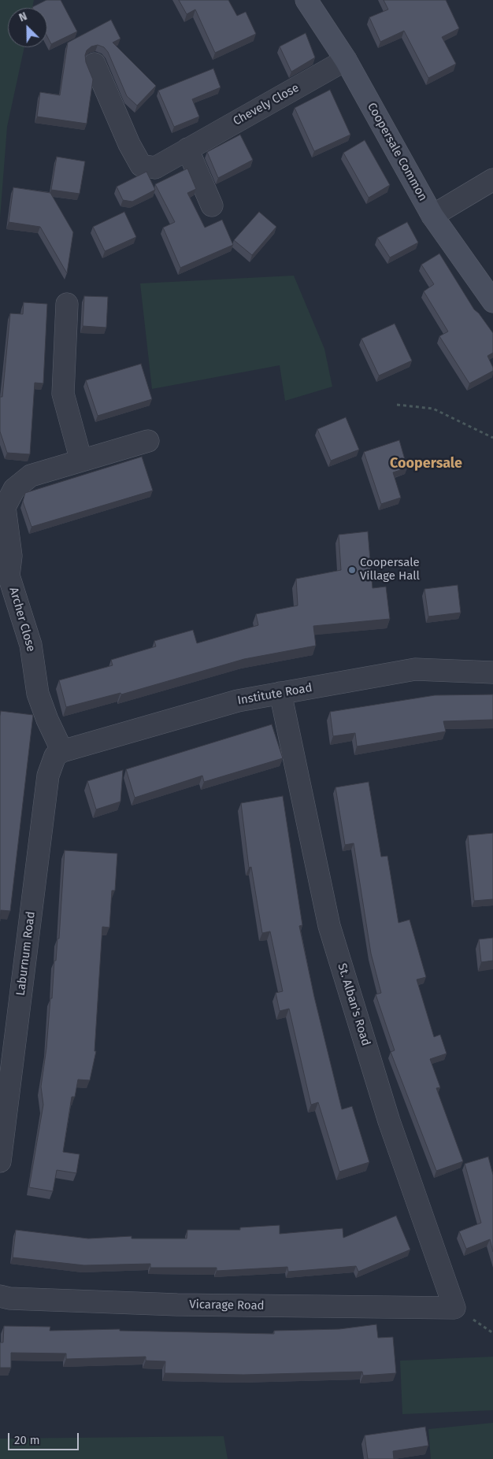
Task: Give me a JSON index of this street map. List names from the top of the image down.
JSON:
{
  "streets": {
    "street": [
      "Chevely Close",
      "Coopersale Common",
      "Archer Close",
      "Institute Road",
      "Laburnum Road",
      "St. Alban's Road",
      "Vicarage Road"
    ]
  },
  "crossings": [
    ["Chevely Close", "Coopersale Common"],
    ["Archer Close", "Institute Road"],
    ["Archer Close", "Laburnum Road"],
    ["Institute Road", "Laburnum Road"],
    ["Institute Road", "St. Alban's Road"],
    ["St. Alban's Road", "Vicarage Road"]
  ],
  "districts": ["Coopersale"],
  "places": ["Coopersale Village Hall"],
  "scale_bar": "20 m",
  "north": "top left"
}
